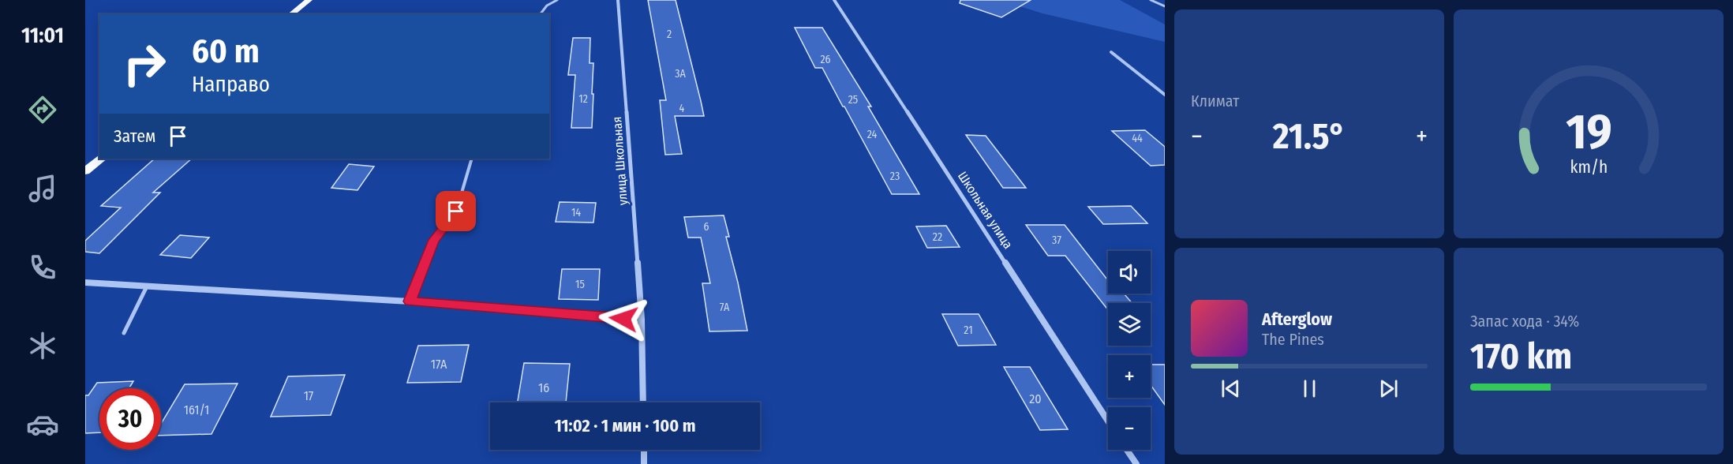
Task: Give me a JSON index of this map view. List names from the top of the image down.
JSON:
{
  "streets": {
    "street": ["улица Школьная", "Школьная улица"]
  },
  "house_numbers": [
    "2",
    "26",
    "3А",
    "12",
    "25",
    "4",
    "24",
    "44",
    "23",
    "14",
    "6",
    "22",
    "37",
    "15",
    "7А",
    "21",
    "17А",
    "16",
    "17",
    "20",
    "161/1"
  ],
  "page": {
    "tabs": "11:01",
    "tile": [
      "Климат",
      ["Запас хода · 34%", "170 km"]
    ],
    "turn": ["60 m", "Направо"],
    "then": "Затем",
    "heat": ["−", "21.5°", "+"],
    "map_buttons": ["+", "−"],
    "song": ["Afterglow", "The Pines"],
    "limit": "30",
    "trip": "11:02 · 1 мин · 100 m",
    "gauge": ["19", "km/h"]
  }
}
